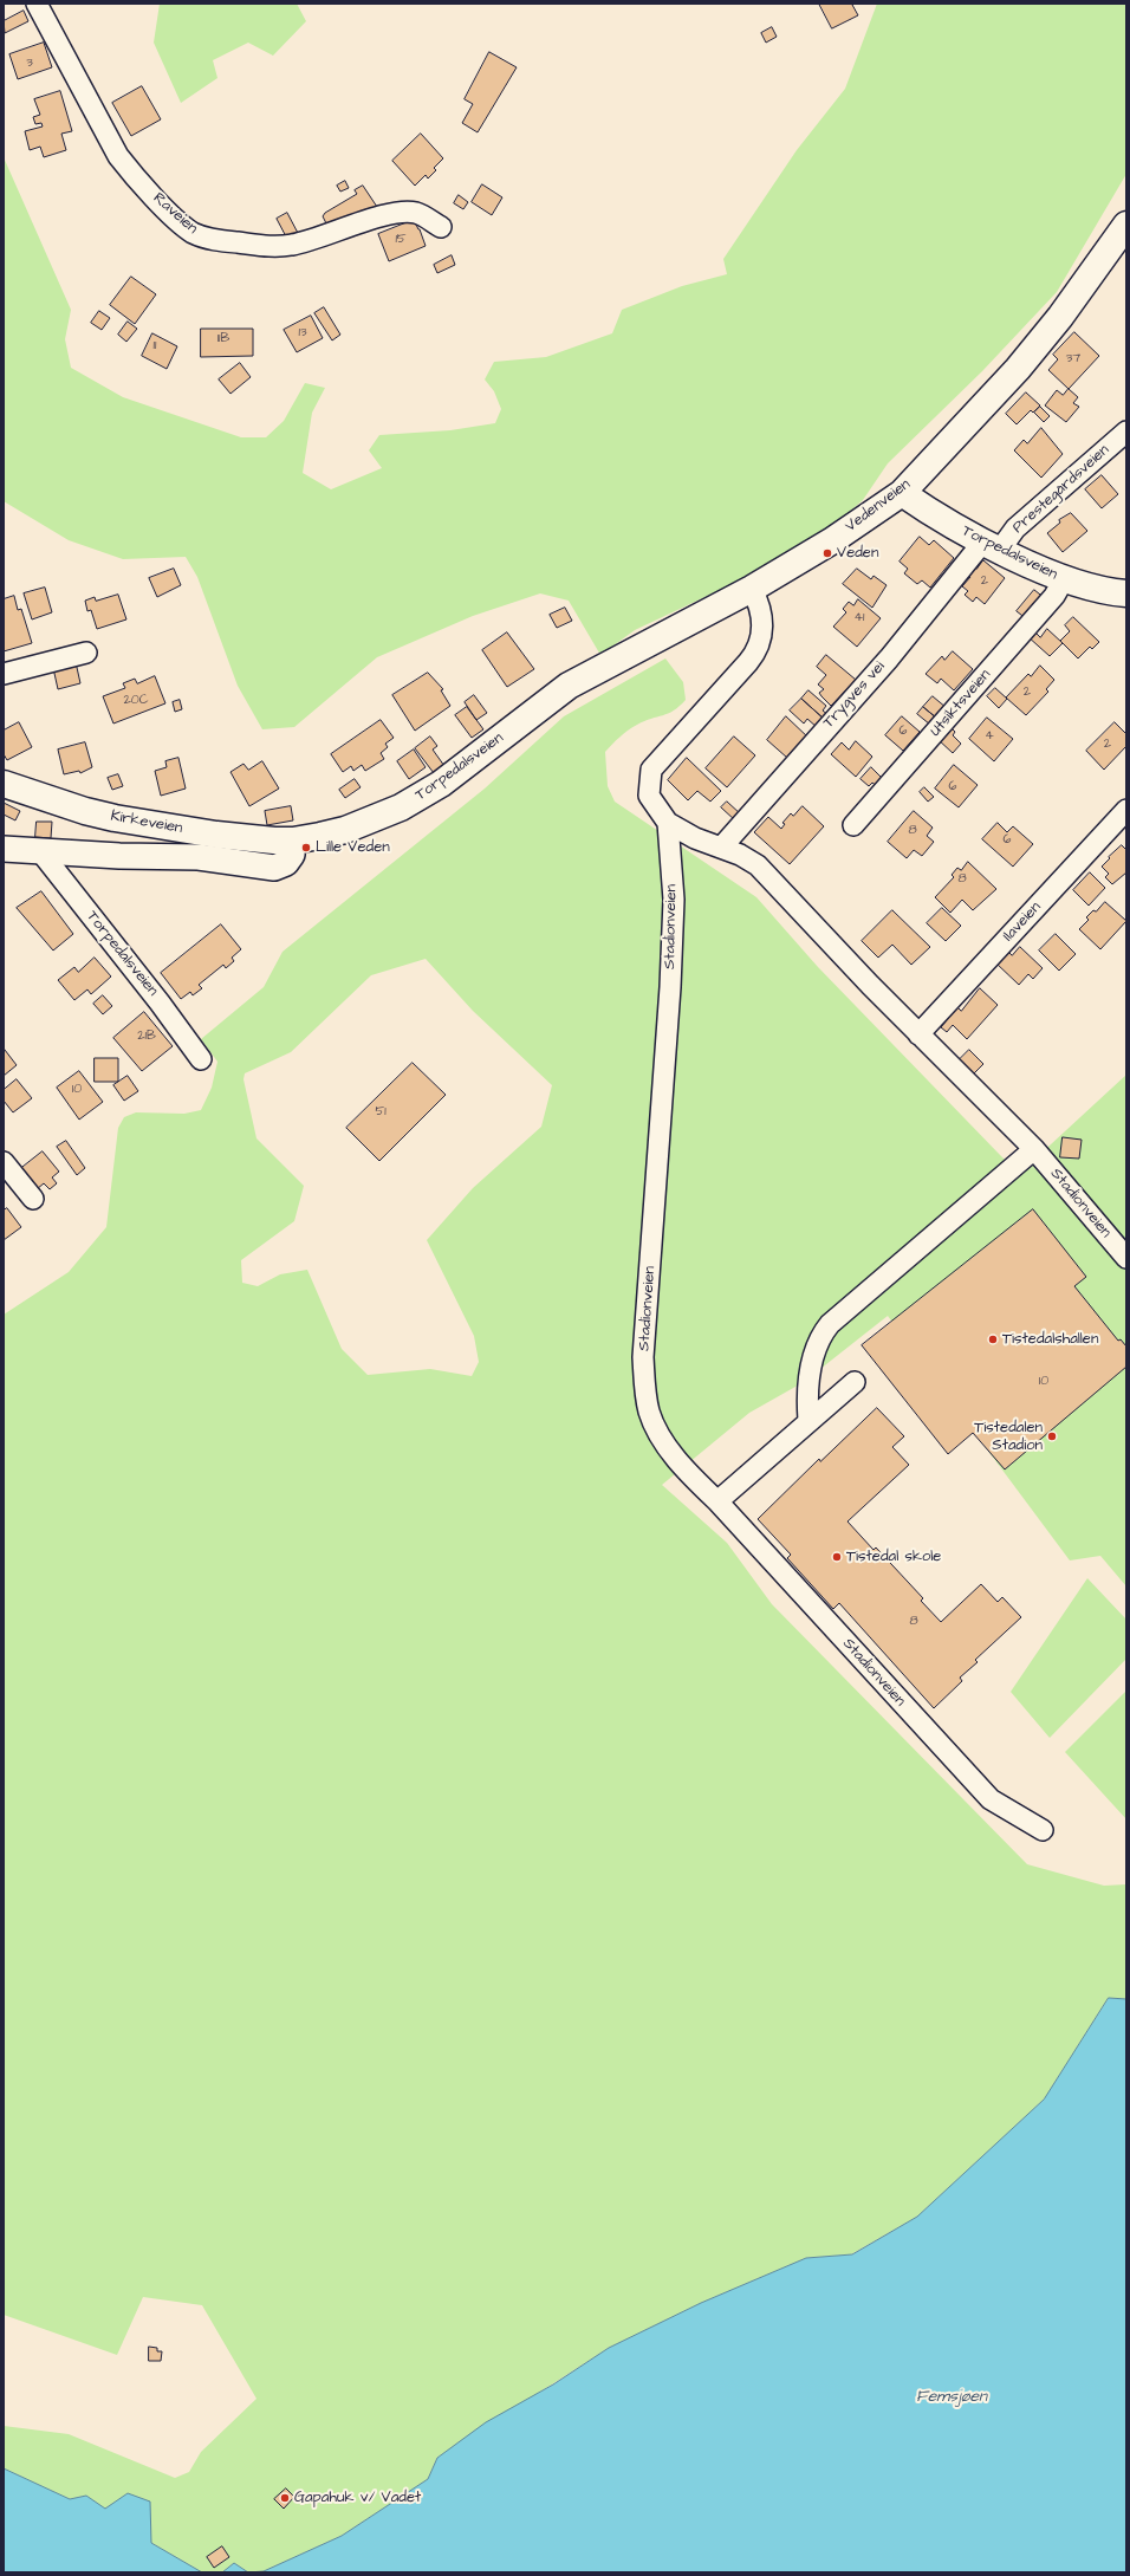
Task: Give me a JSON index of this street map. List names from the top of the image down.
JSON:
{
  "streets": {
    "main road": ["Vedenveien", "Torpedalsveien", "Kirkeveien"],
    "street": [
      "Raveien",
      "Prestegårdsveien",
      "Trygves vei",
      "Utsiktsveien",
      "Ilaveien",
      "Stadionveien"
    ]
  },
  "crossings": [
    ["Prestegårdsveien", "Torpedalsveien"],
    ["Prestegårdsveien", "Trygves vei"],
    ["Vedenveien", "Torpedalsveien"],
    ["Torpedalsveien", "Trygves vei"],
    ["Torpedalsveien", "Utsiktsveien"],
    ["Torpedalsveien", "Kirkeveien"],
    ["Trygves vei", "Stadionveien"],
    ["Ilaveien", "Stadionveien"]
  ],
  "water": ["Femsjøen"],
  "places": [
    "Veden",
    "Lille Veden",
    "Tistedalshallen",
    "Tistedalen Stadion",
    "Tistedal skole",
    "Gapahuk v/ Vadet"
  ],
  "house_numbers": [
    "3",
    "15",
    "13",
    "11B",
    "11",
    "37",
    "2",
    "41",
    "2",
    "20C",
    "6",
    "4",
    "2",
    "6",
    "8",
    "6",
    "8",
    "21B",
    "10",
    "51",
    "10",
    "8"
  ]
}
